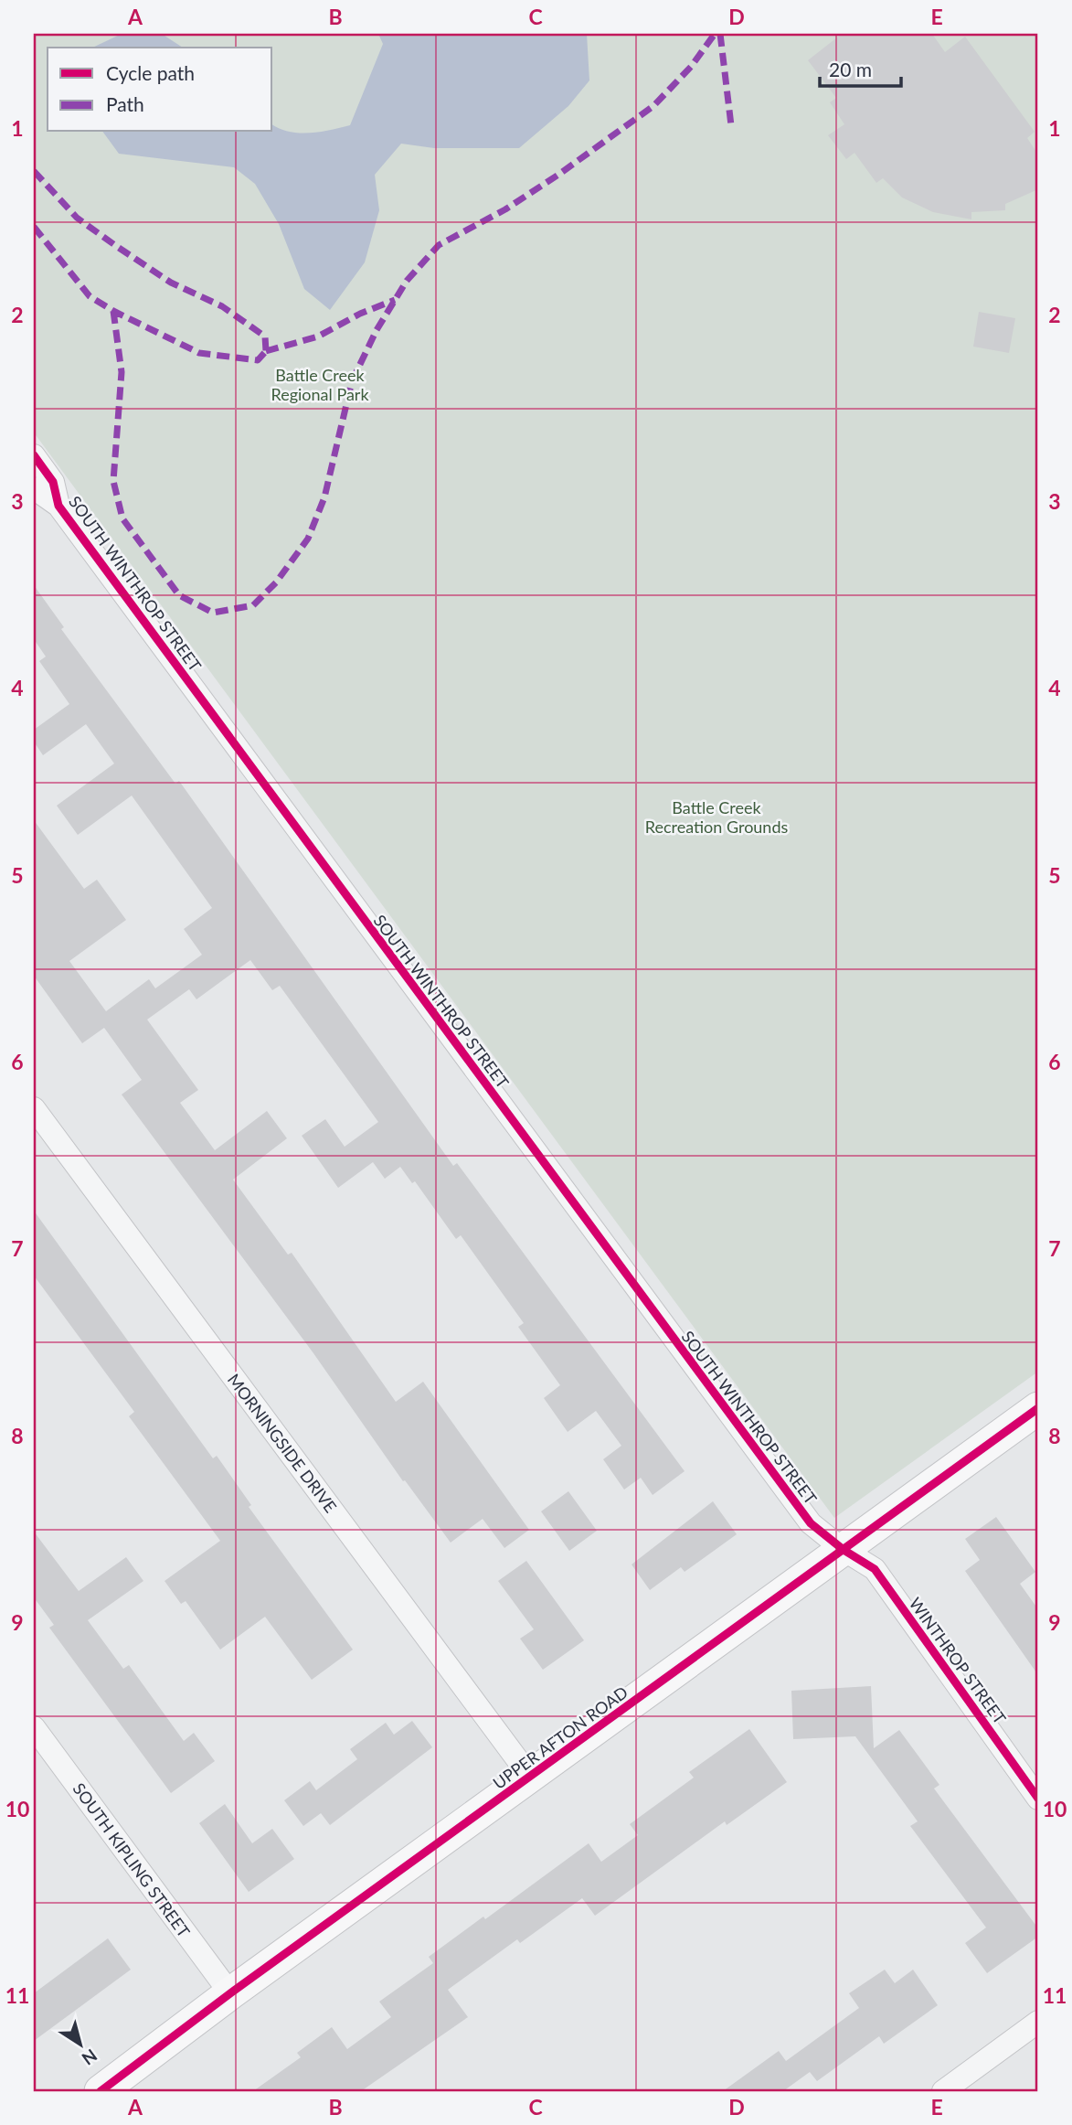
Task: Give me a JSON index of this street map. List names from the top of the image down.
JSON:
{
  "streets": {
    "street": [
      "SOUTH WINTHROP STREET",
      "MORNINGSIDE DRIVE",
      "WINTHROP STREET",
      "UPPER AFTON ROAD",
      "SOUTH KIPLING STREET"
    ]
  },
  "crossings": [
    ["SOUTH WINTHROP STREET", "WINTHROP STREET"],
    ["SOUTH WINTHROP STREET", "UPPER AFTON ROAD"],
    ["MORNINGSIDE DRIVE", "UPPER AFTON ROAD"],
    ["WINTHROP STREET", "UPPER AFTON ROAD"],
    ["UPPER AFTON ROAD", "SOUTH KIPLING STREET"]
  ],
  "parks": ["Battle Creek Regional Park", "Battle Creek Recreation Grounds"],
  "legend": ["Cycle path", "Path"],
  "scale_bar": "20 m",
  "north": "bottom right",
  "grid": {
    "columns": [
      "A",
      "B",
      "C",
      "D",
      "E"
    ],
    "rows": [
      "1",
      "2",
      "3",
      "4",
      "5",
      "6",
      "7",
      "8",
      "9",
      "10",
      "11"
    ]
  }
}
